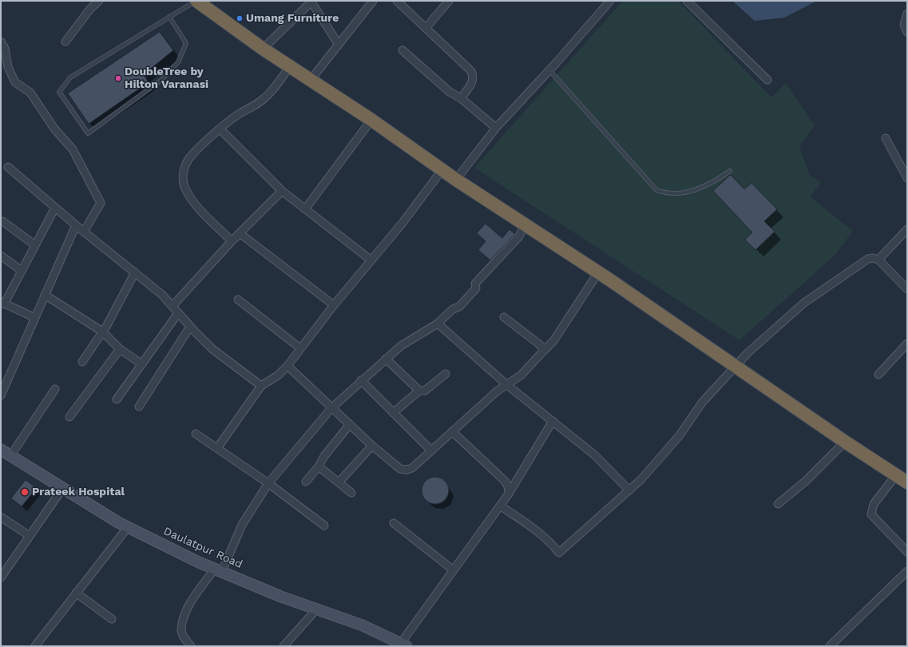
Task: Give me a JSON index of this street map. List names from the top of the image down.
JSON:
{
  "streets": {
    "street": ["Daulatpur Road"]
  },
  "places": ["Umang Furniture", "DoubleTree by Hilton Varanasi", "Prateek Hospital"]
}
